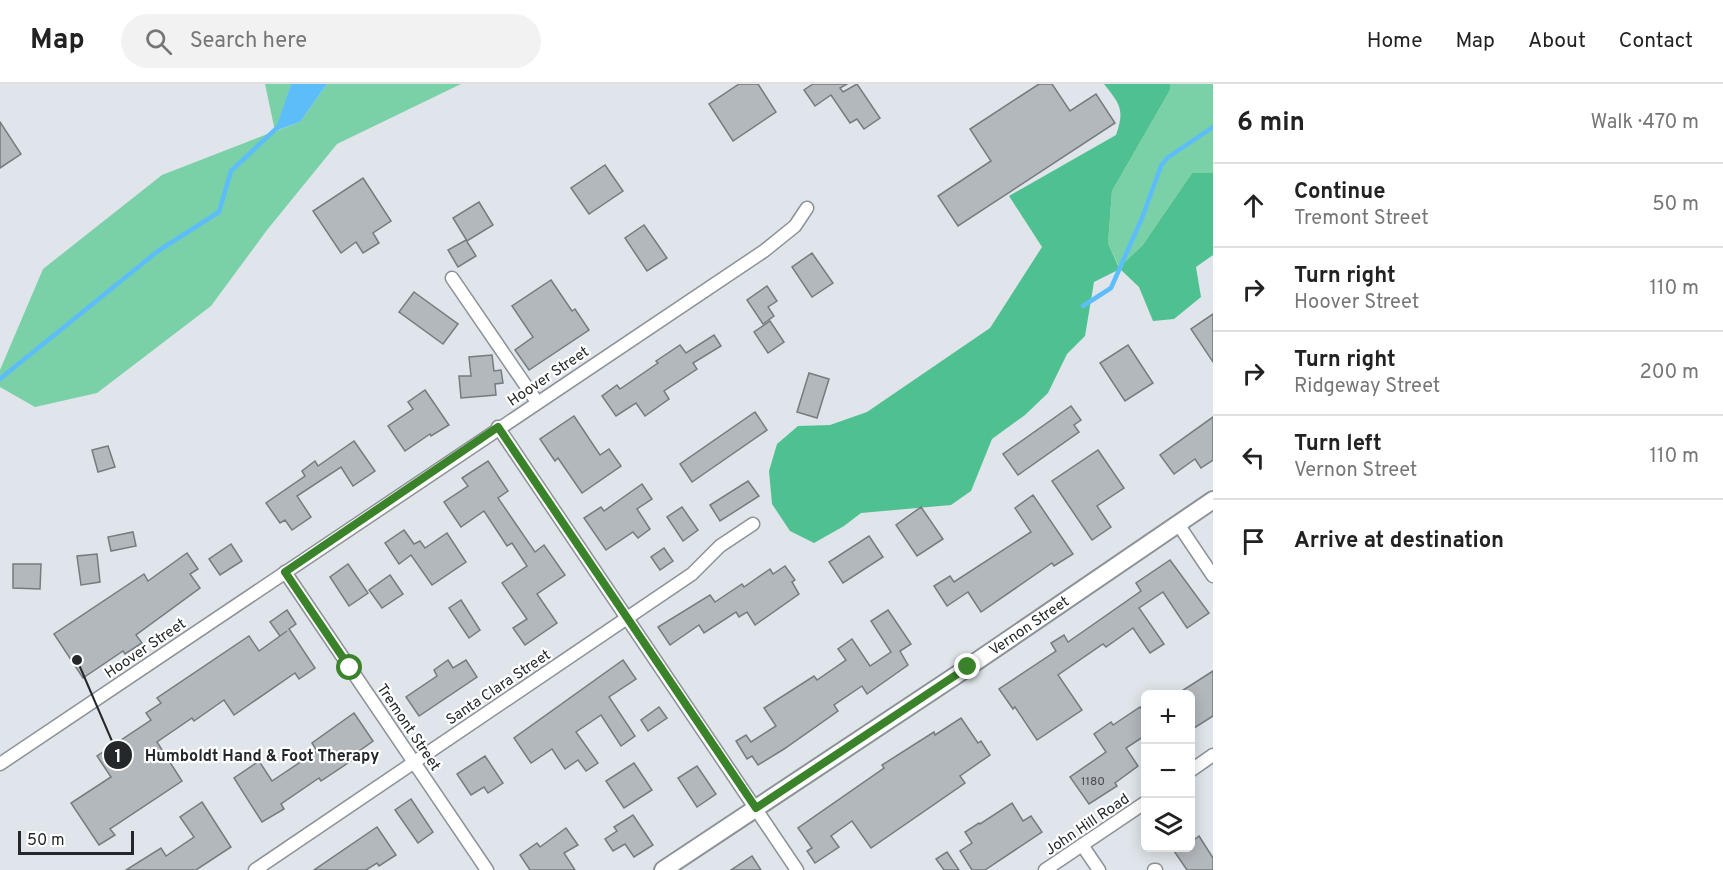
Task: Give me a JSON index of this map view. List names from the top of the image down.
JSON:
{
  "streets": {
    "street": [
      "Hoover Street",
      "Vernon Street",
      "Santa Clara Street",
      "Tremont Street",
      "John Hill Road"
    ]
  },
  "crossings": [
    ["Hoover Street", "Tremont Street"],
    ["Santa Clara Street", "Tremont Street"]
  ],
  "places": ["Humboldt Hand & Foot Therapy"],
  "house_numbers": ["1180"],
  "scale_bar": "50 m",
  "page": {
    "header": "Map",
    "search": "Search here",
    "nav": [
      "Home",
      "Map",
      "About",
      "Contact"
    ],
    "heading": ["6 min", "Walk · 470 m"],
    "list": [
      ["Continue", "Tremont Street", "50 m"],
      ["Turn right", "Hoover Street", "110 m"],
      ["Turn right", "Ridgeway Street", "200 m"],
      ["Turn left", "Vernon Street", "110 m"],
      "Arrive at destination"
    ],
    "map_buttons": ["+", "−"],
    "scale": "50 m"
  }
}
